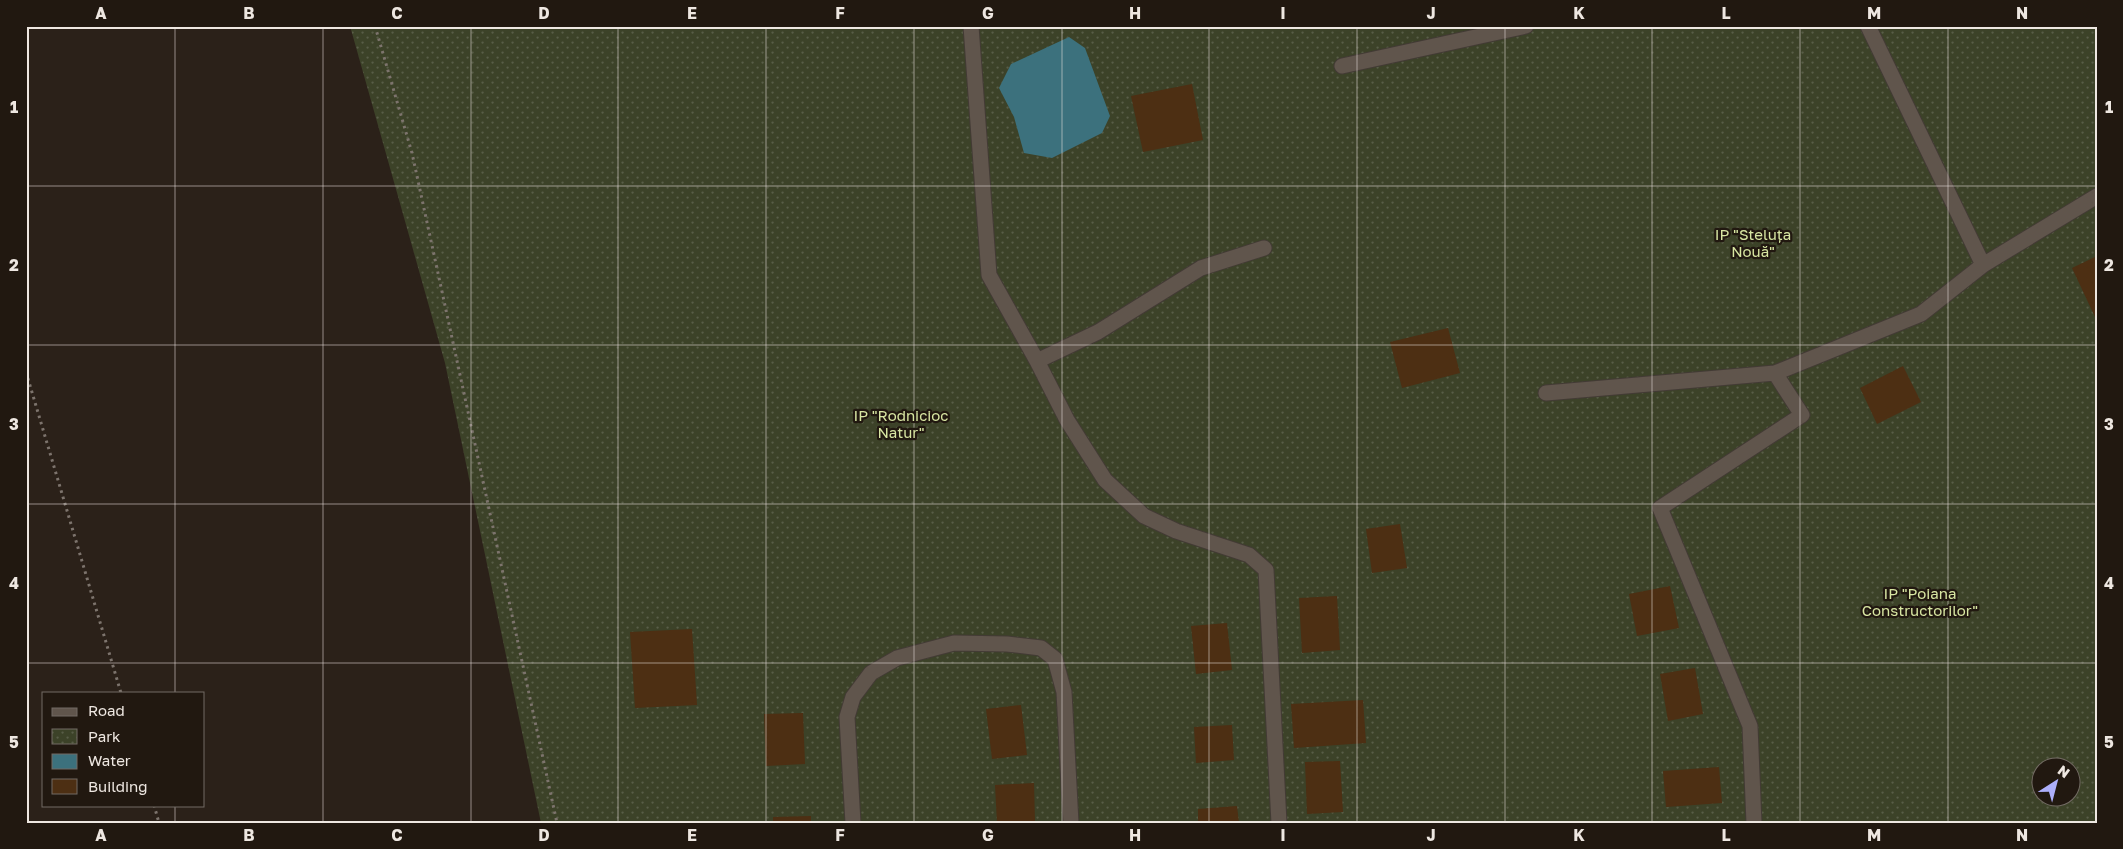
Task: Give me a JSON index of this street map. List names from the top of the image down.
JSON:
{
  "parks": ["IP \"Steluța Nouă\"", "IP \"Rodnicioc Natur\"", "IP \"Poiana Constructorilor\""],
  "legend": [
    "Road",
    "Park",
    "Water",
    "Building"
  ],
  "north": "top right",
  "grid": {
    "columns": [
      "A",
      "B",
      "C",
      "D",
      "E",
      "F",
      "G",
      "H",
      "I",
      "J",
      "K",
      "L",
      "M",
      "N"
    ],
    "rows": [
      "1",
      "2",
      "3",
      "4",
      "5"
    ]
  }
}
